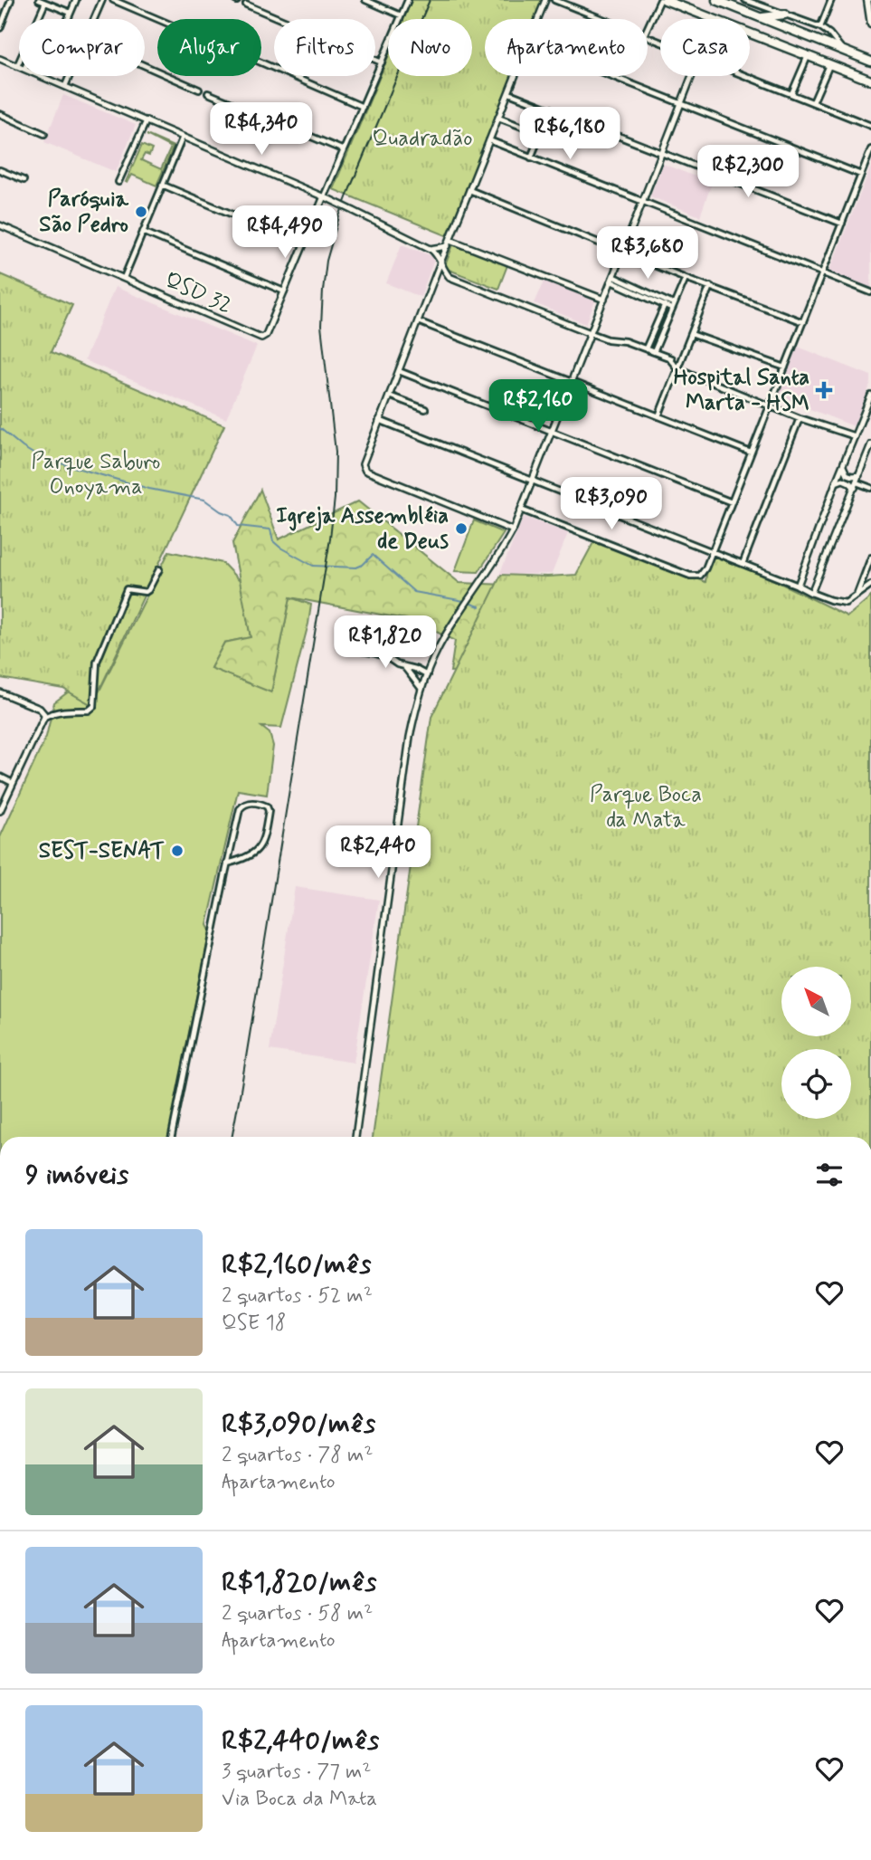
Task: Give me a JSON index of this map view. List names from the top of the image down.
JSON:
{
  "streets": {
    "street": ["QSD 32"]
  },
  "parks": ["Quadradão", "Parque Saburo Onoyama", "Parque Boca da Mata"],
  "places": {
    "other": ["Paróquia São Pedro", "Igreja Assembléia de Deus", "SEST-SENAT"],
    "health": ["Hospital Santa Marta - HSM"]
  },
  "north": "top left",
  "page": {
    "chip": [
      "Comprar",
      "Alugar",
      "Filtros",
      "Novo",
      "Apartamento",
      "Casa"
    ],
    "price": [
      "R$4,340",
      "R$6,180",
      "R$2,300",
      "R$4,490",
      "R$3,680",
      "R$2,160",
      "R$3,090",
      "R$1,820",
      "R$2,440"
    ],
    "heading": "9 imóveis",
    "list": [
      {
        "name": "R$2,160/mês",
        "note": "2 quartos · 52 m² · QSE 18"
      },
      {
        "name": "R$3,090/mês",
        "note": "2 quartos · 78 m² · Apartamento"
      },
      {
        "name": "R$1,820/mês",
        "note": "2 quartos · 58 m² · Apartamento"
      },
      {
        "name": "R$2,440/mês",
        "note": "3 quartos · 77 m² · Via Boca da Mata"
      }
    ]
  }
}
